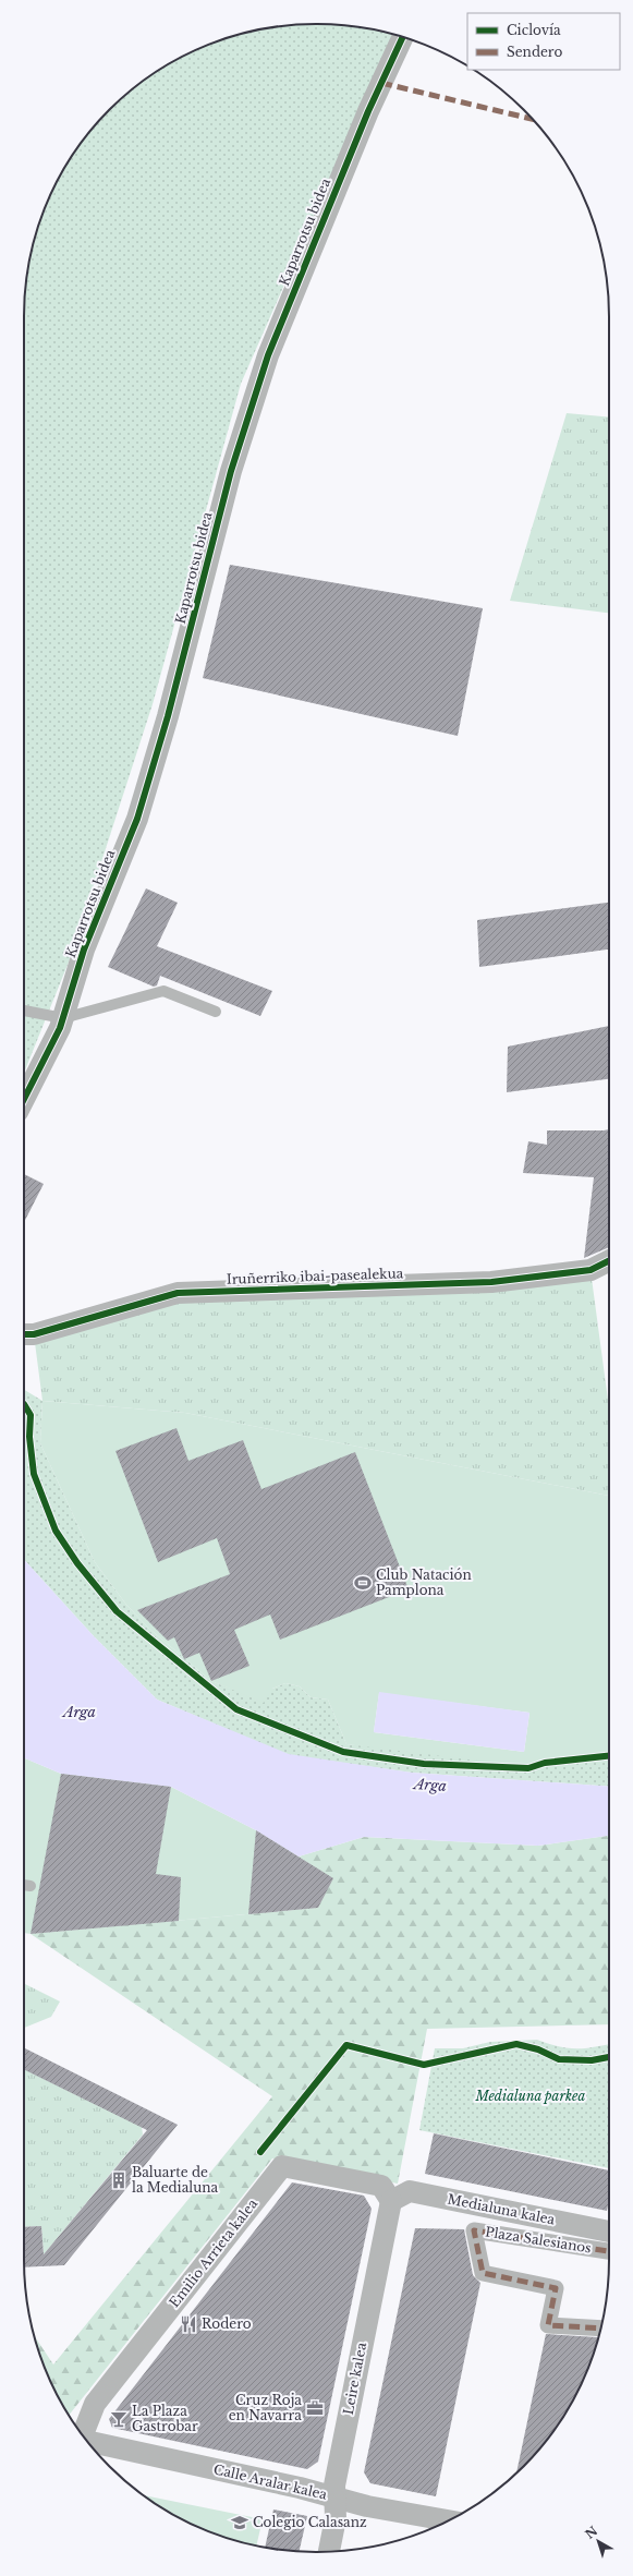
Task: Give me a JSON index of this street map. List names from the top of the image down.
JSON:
{
  "streets": {
    "street": [
      "Kaparrotsu bidea",
      "Iruñerriko ibai-pasealekua",
      "Medialuna kalea",
      "Plaza Salesianos",
      "Emilio Arrieta kalea",
      "Leire kalea",
      "Calle Aralar kalea"
    ]
  },
  "crossings": [
    ["Medialuna kalea", "Emilio Arrieta kalea"],
    ["Medialuna kalea", "Leire kalea"],
    ["Emilio Arrieta kalea", "Leire kalea"],
    ["Leire kalea", "Calle Aralar kalea"]
  ],
  "water": ["Arga"],
  "parks": ["Medialuna parkea"],
  "places": {
    "sports": ["Club Natación Pamplona"],
    "building": ["Baluarte de la Medialuna"],
    "restaurant": ["Rodero"],
    "office": ["Cruz Roja en Navarra"],
    "bar": ["La Plaza Gastrobar"],
    "school or university": ["Colegio Calasanz"]
  },
  "legend": ["Ciclovía", "Sendero"],
  "north": "top left"
}
